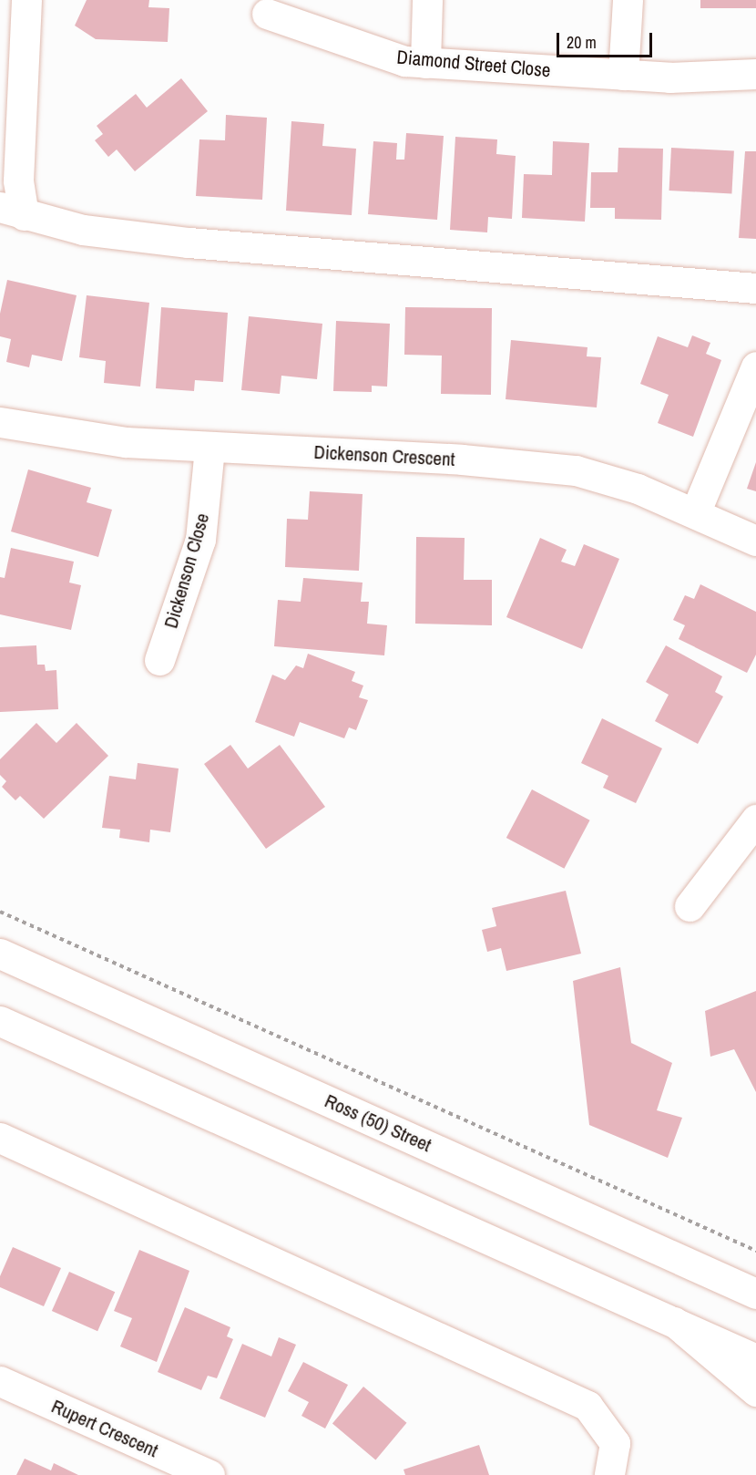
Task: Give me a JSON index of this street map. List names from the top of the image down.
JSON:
{
  "streets": {
    "street": [
      "Diamond Street Close",
      "Dickenson Crescent",
      "Dickenson Close",
      "Ross (50) Street",
      "Rupert Crescent"
    ]
  },
  "crossings": [
    ["Dickenson Crescent", "Dickenson Close"]
  ],
  "scale_bar": "20 m"
}
